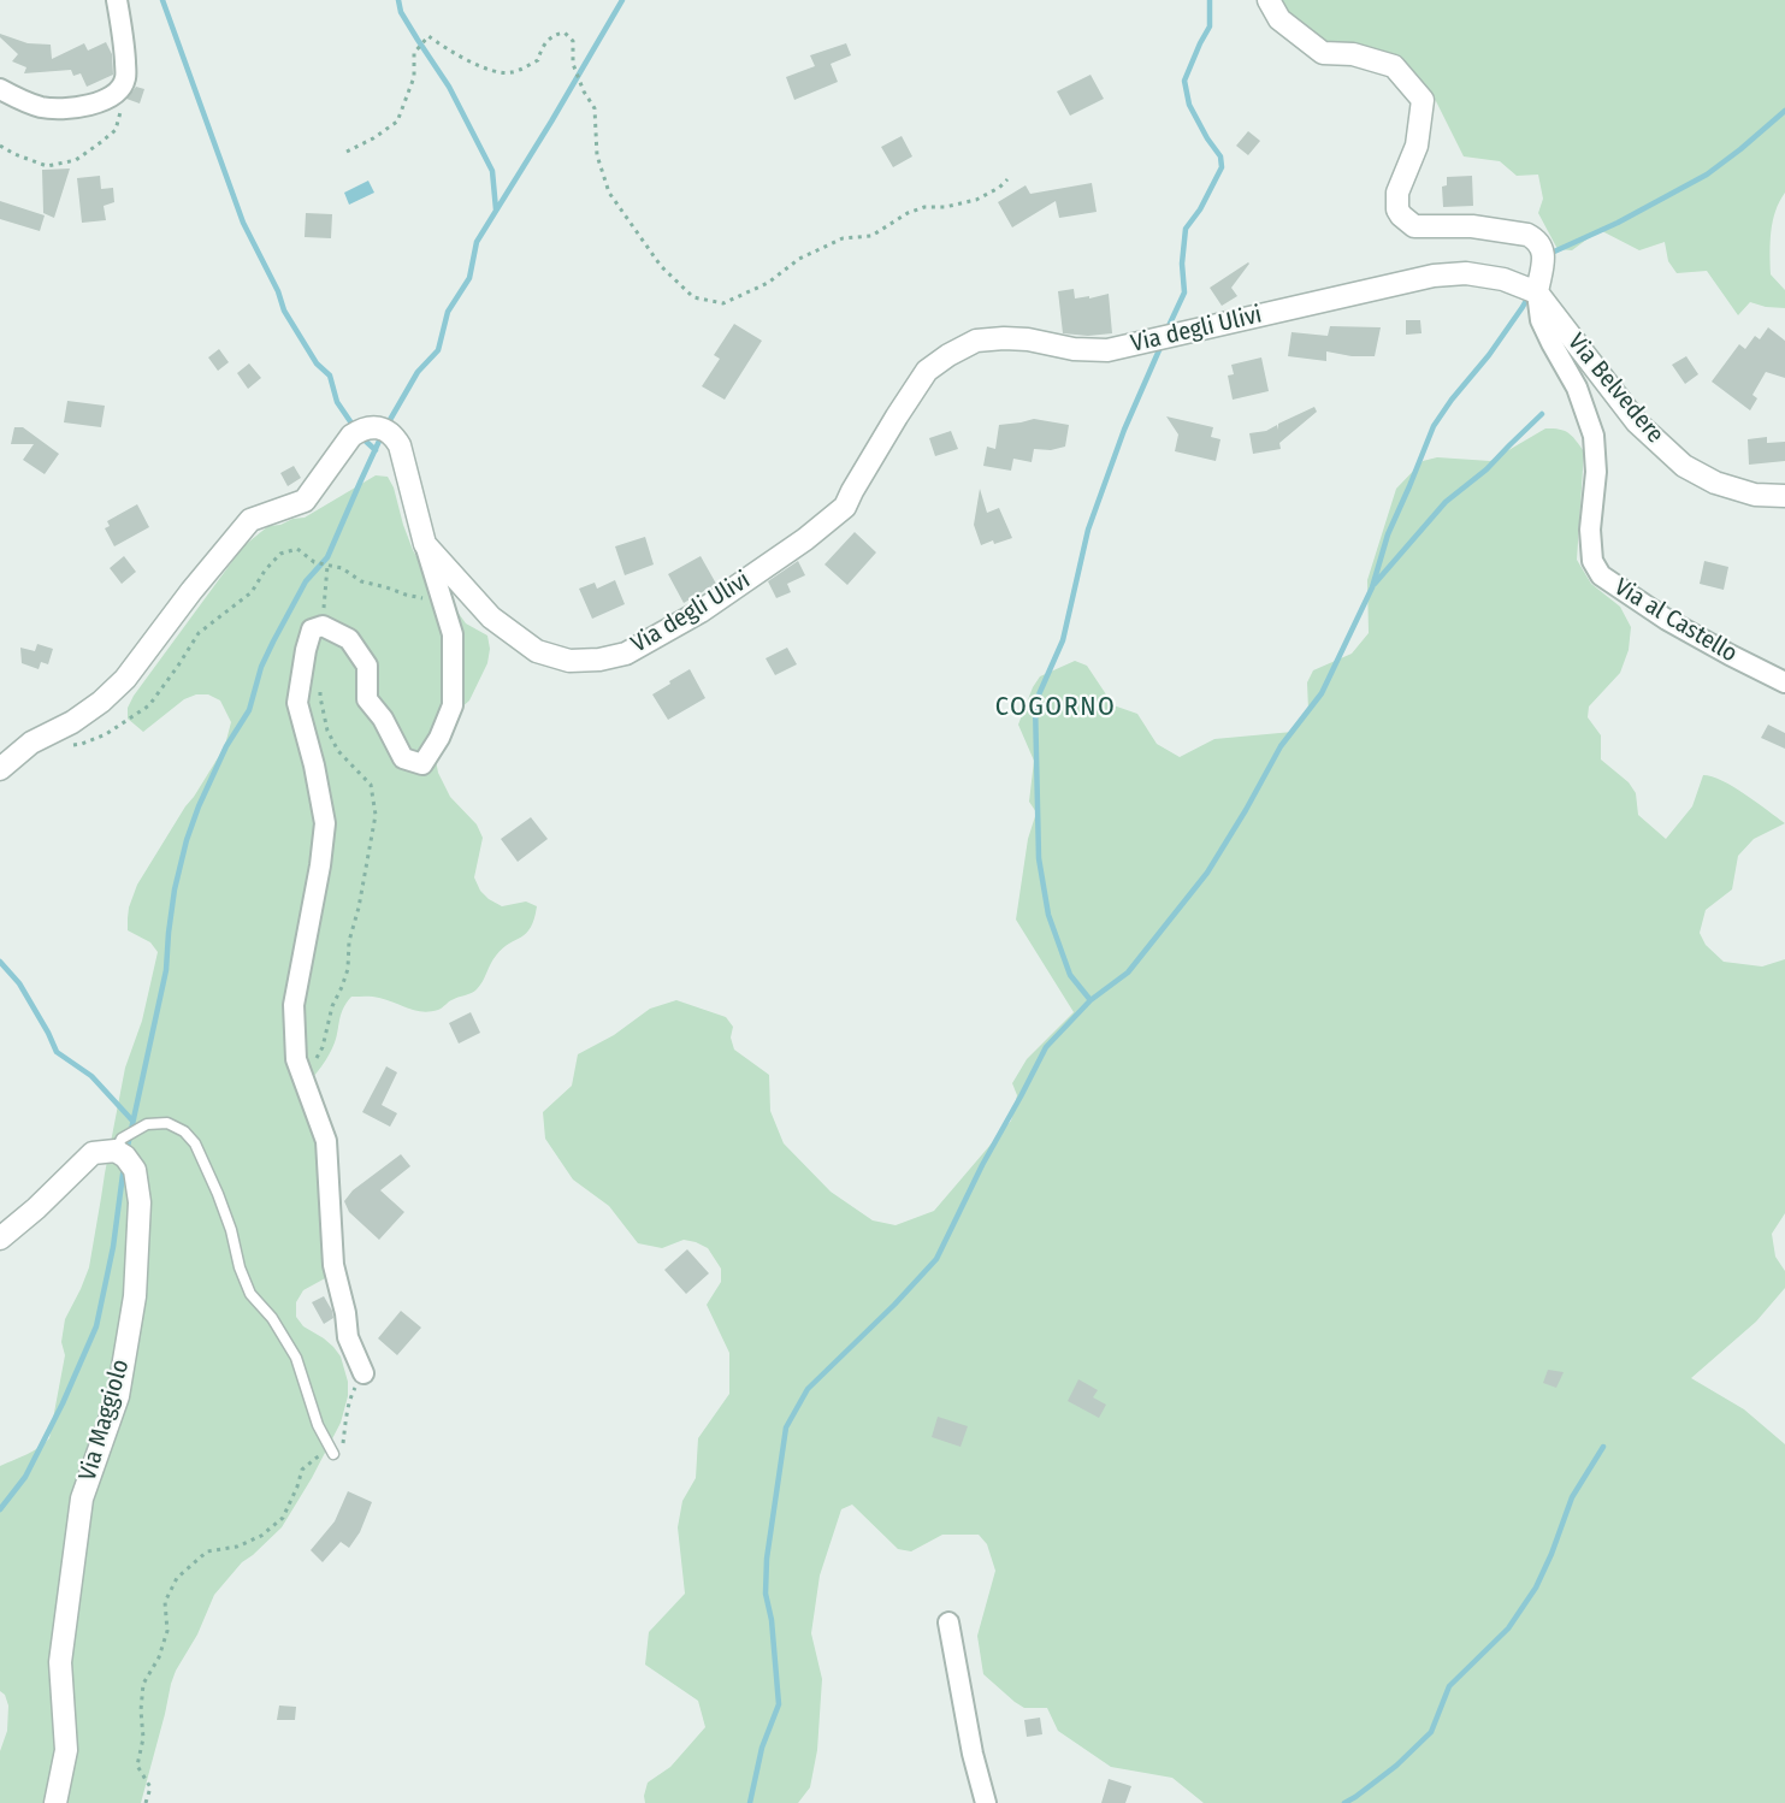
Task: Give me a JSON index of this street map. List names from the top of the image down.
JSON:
{
  "streets": {
    "street": [
      "Via degli Ulivi",
      "Via Belvedere",
      "Via al Castello",
      "Via Maggiolo"
    ]
  },
  "crossings": [
    ["Via degli Ulivi", "Via Belvedere"],
    ["Via degli Ulivi", "Via al Castello"],
    ["Via Belvedere", "Via al Castello"]
  ],
  "districts": ["COGORNO"]
}
